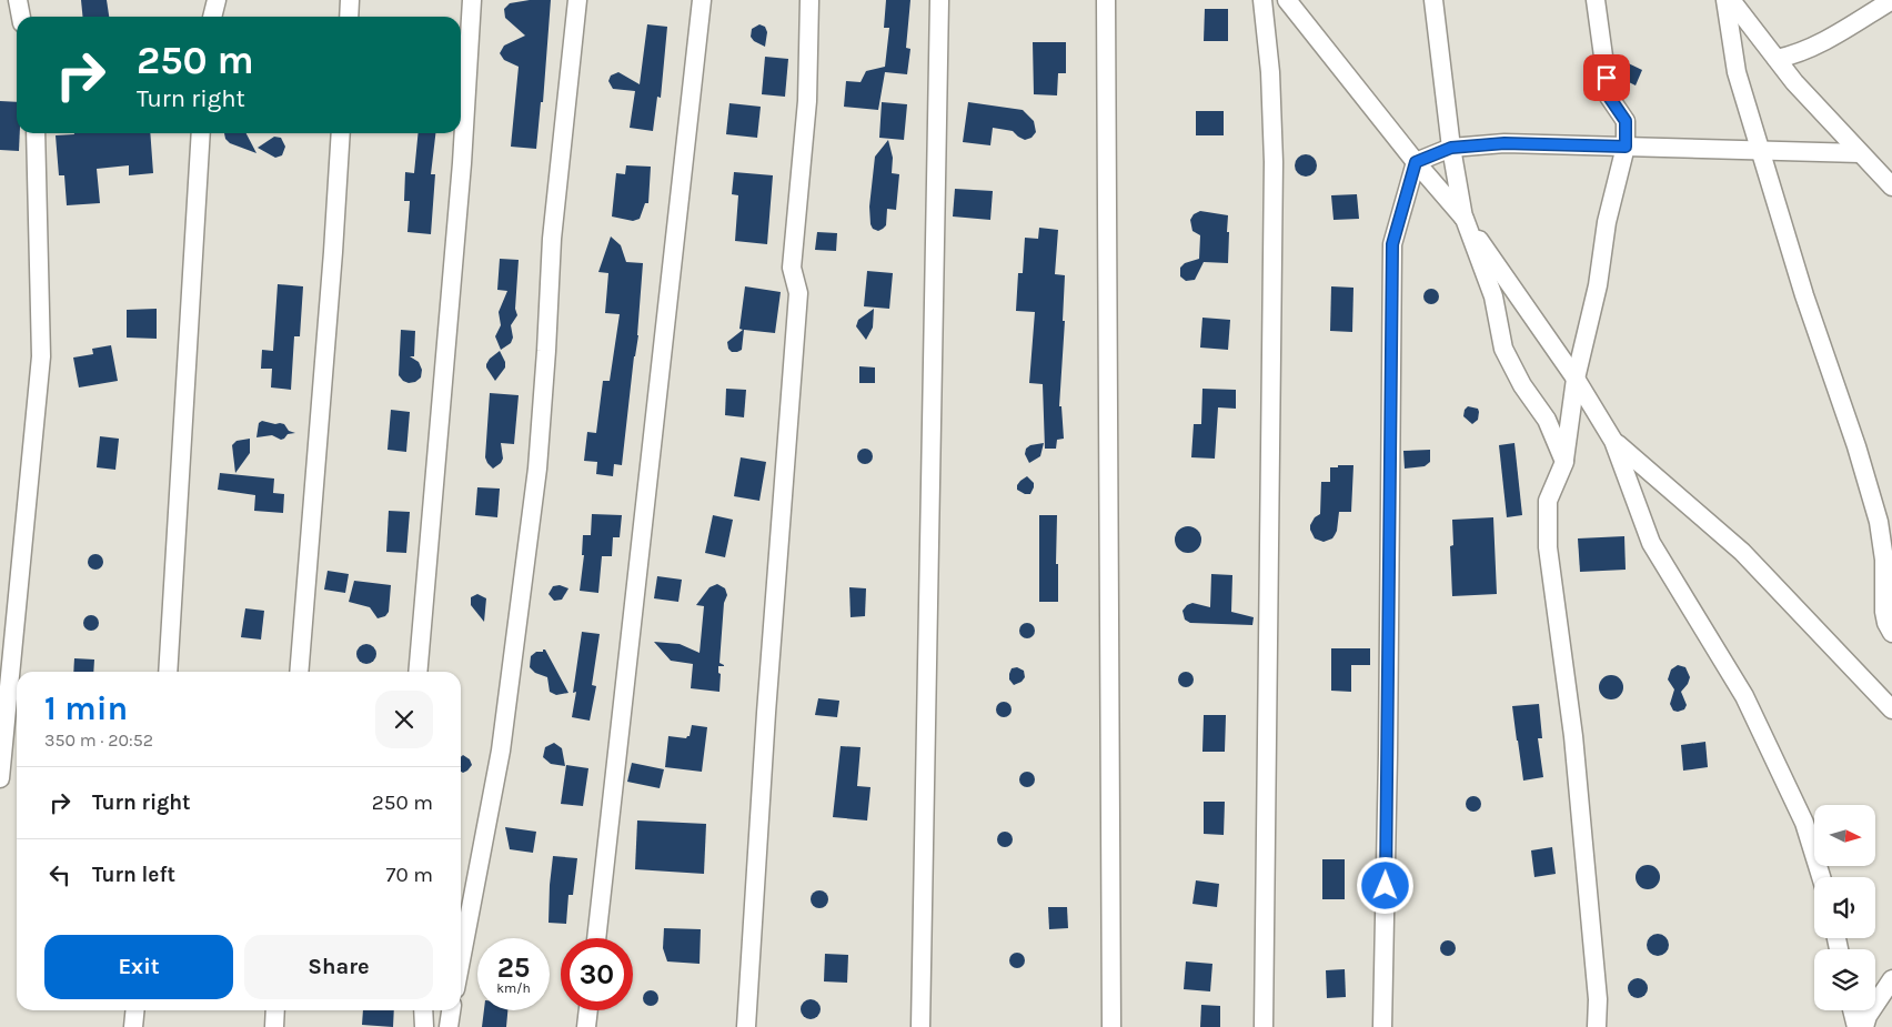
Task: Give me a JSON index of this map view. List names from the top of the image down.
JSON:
{
  "north": "right",
  "page": {
    "turn": ["250 m", "Turn right"],
    "heading": ["1 min", "350 m · 20:52"],
    "list": [
      {
        "name": "Turn right",
        "value": "250 m"
      },
      {
        "name": "Turn left",
        "value": "70 m"
      }
    ],
    "buttons": ["Exit", "Share"],
    "speed": "25 km/h",
    "limit": "30"
  }
}
